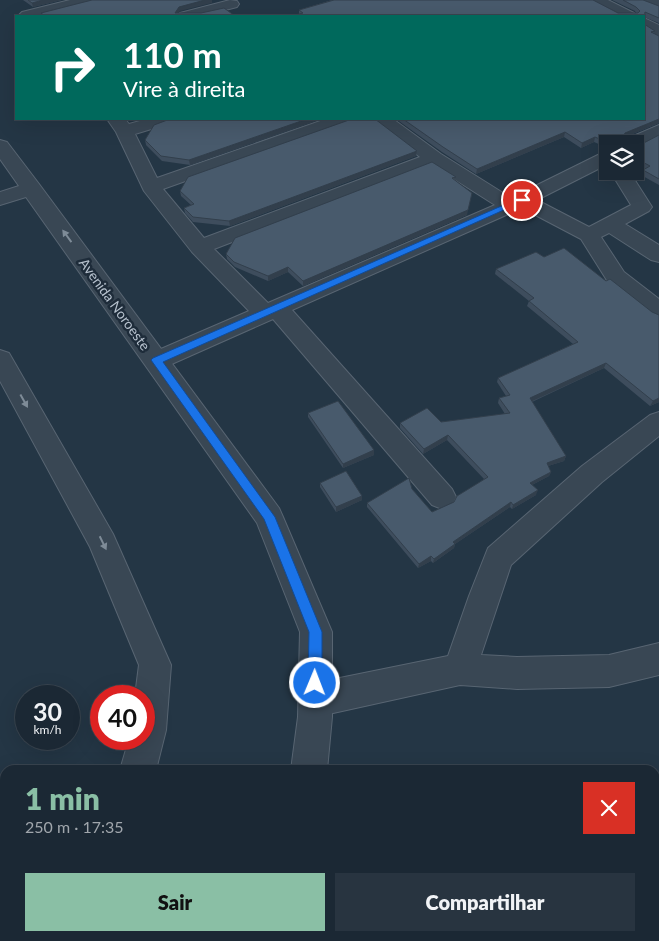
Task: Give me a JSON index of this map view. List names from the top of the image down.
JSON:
{
  "streets": {
    "street": ["Avenida Noroeste"]
  },
  "page": {
    "turn": ["110 m", "Vire à direita"],
    "speed": "30 km/h",
    "limit": "40",
    "heading": ["1 min", "250 m · 17:35"],
    "buttons": ["Sair", "Compartilhar"]
  }
}
